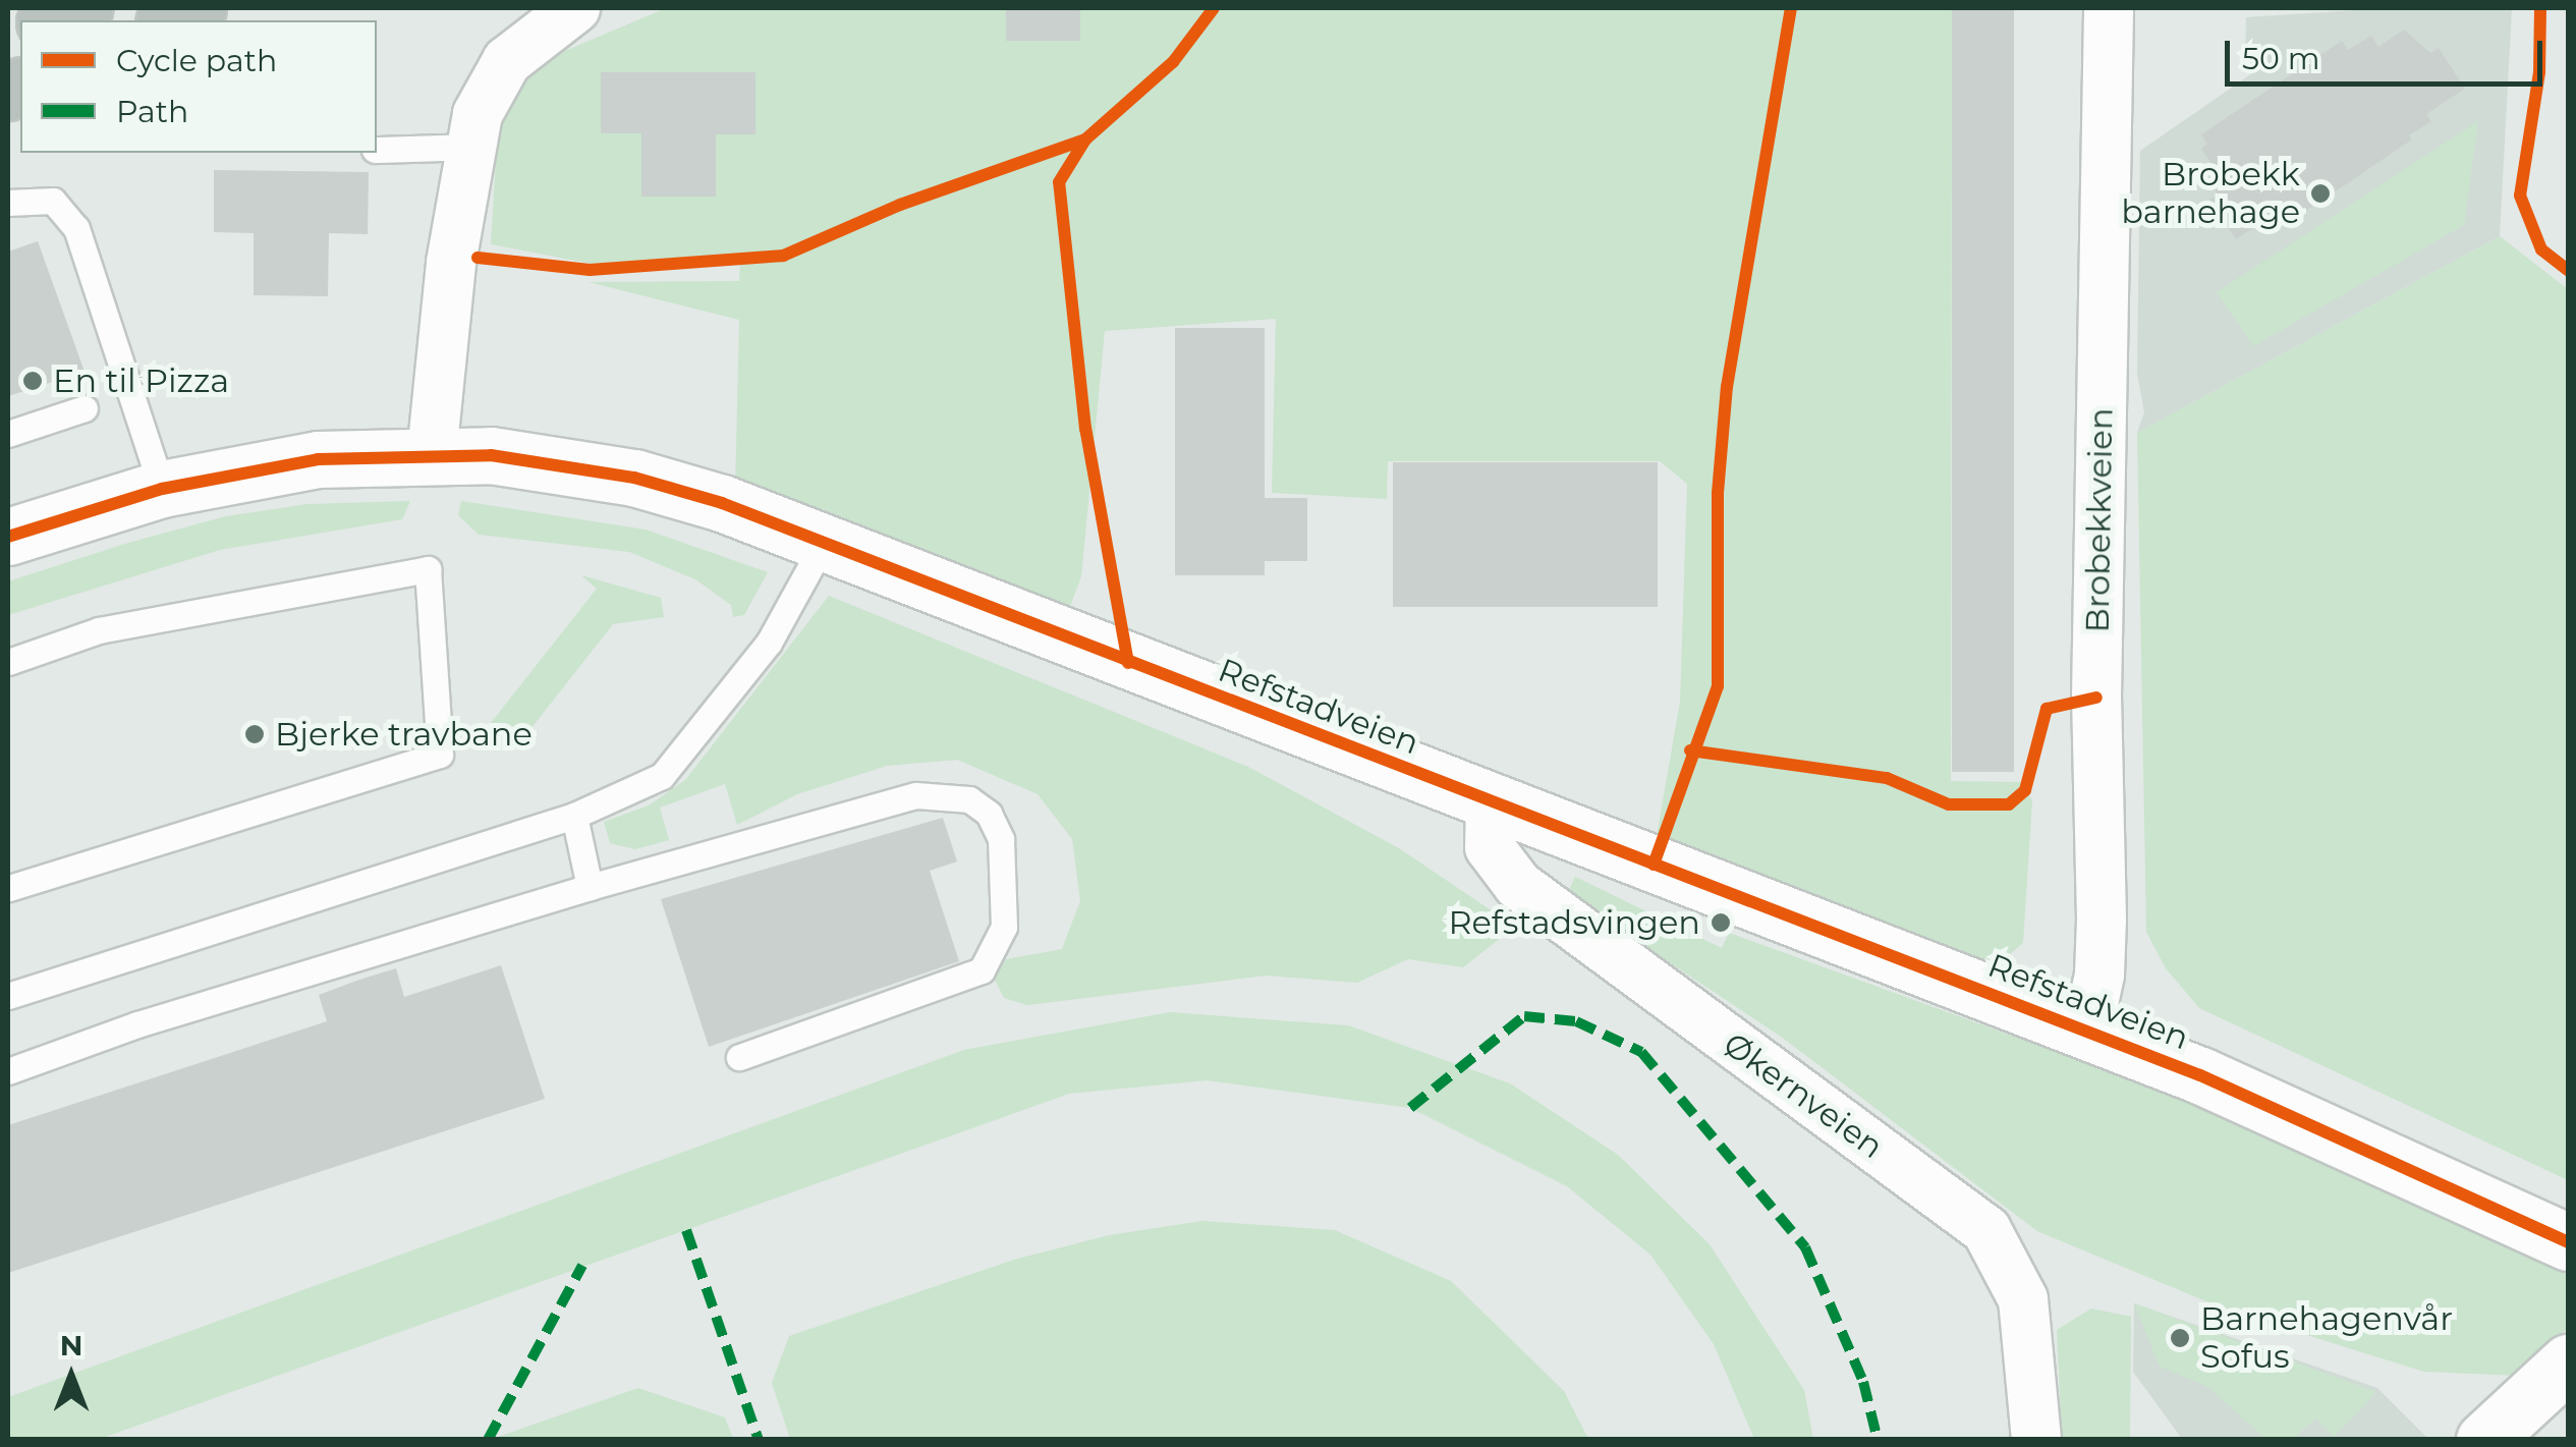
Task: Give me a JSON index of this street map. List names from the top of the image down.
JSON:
{
  "streets": {
    "street": ["Brobekkveien", "Refstadveien", "Økernveien"]
  },
  "crossings": [
    ["Brobekkveien", "Refstadveien"],
    ["Refstadveien", "Økernveien"]
  ],
  "places": [
    "Brobekk barnehage",
    "En til Pizza",
    "Bjerke travbane",
    "Refstadsvingen",
    "Barnehagenvår Sofus"
  ],
  "legend": ["Cycle path", "Path"],
  "scale_bar": "50 m",
  "north": "top"
}
